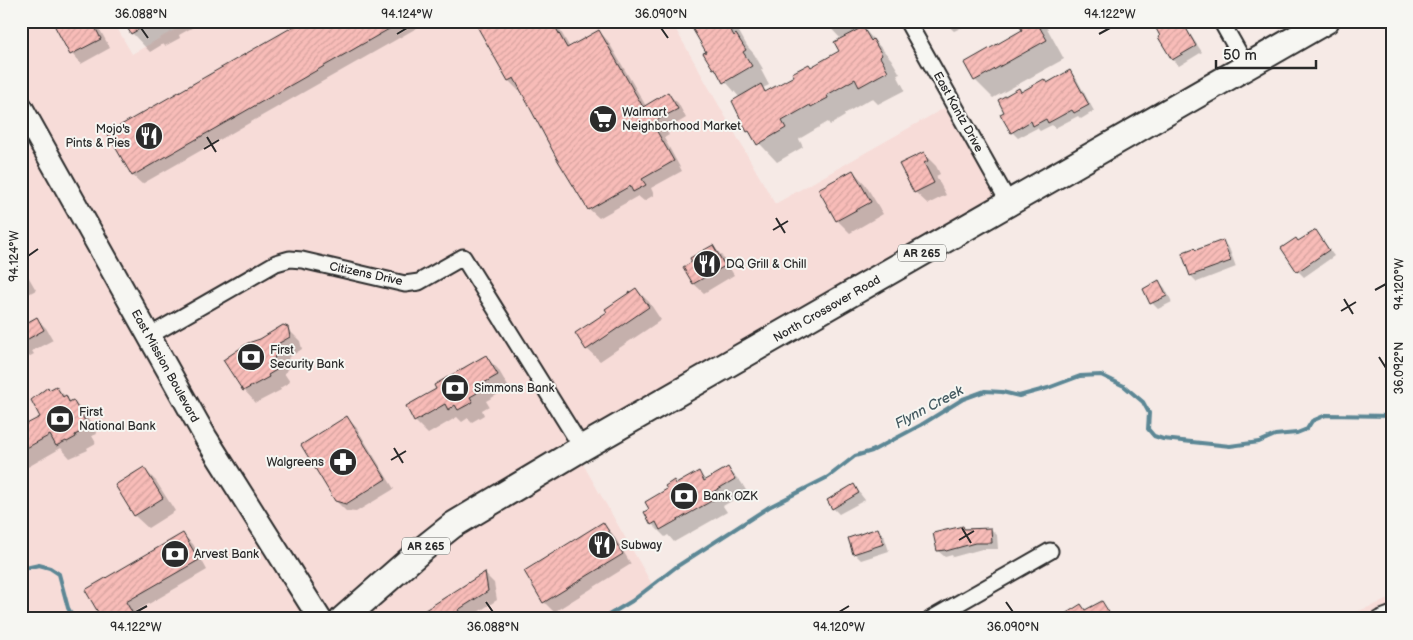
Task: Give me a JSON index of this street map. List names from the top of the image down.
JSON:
{
  "streets": {
    "main road": ["AR 265", "North Crossover Road", "East Mission Boulevard"],
    "street": ["East Kantz Drive", "Citizens Drive"]
  },
  "crossings": [
    ["East Kantz Drive", "North Crossover Road"],
    ["Citizens Drive", "North Crossover Road"],
    ["Citizens Drive", "East Mission Boulevard"]
  ],
  "water": ["Flynn Creek"],
  "places": {
    "supermarket": ["Walmart Neighborhood Market"],
    "restaurant": ["Mojo's Pints & Pies", "DQ Grill & Chill", "Subway"],
    "bank": [
      "First Security Bank",
      "Simmons Bank",
      "First National Bank",
      "Bank OZK",
      "Arvest Bank"
    ],
    "pharmacy": ["Walgreens"]
  },
  "scale_bar": "50 m",
  "coordinates": [
    "36.088°N",
    "94.124°W",
    "36.090°N",
    "94.122°W",
    "94.120°W",
    "36.092°N"
  ]
}
